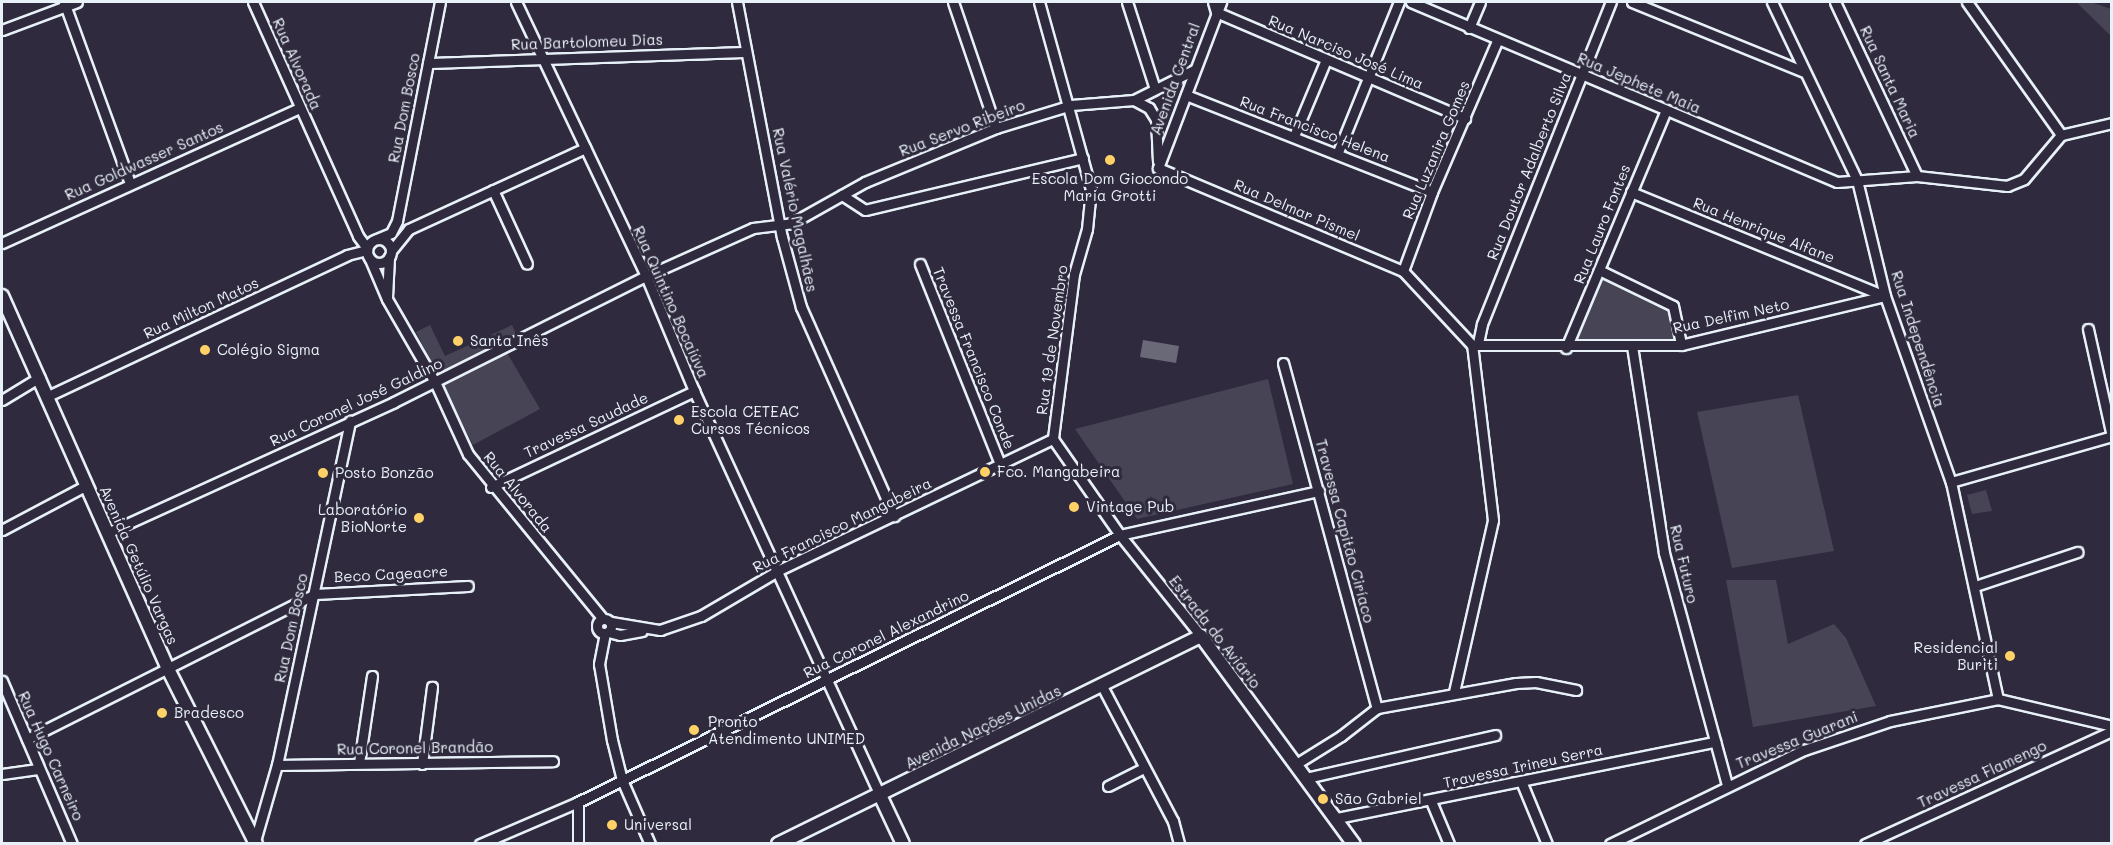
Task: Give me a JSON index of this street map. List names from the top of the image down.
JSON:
{
  "streets": {
    "street": [
      "Rua Bartolomeu Dias",
      "Rua Narciso José Lima",
      "Rua Alvorada",
      "Avenida Central",
      "Rua Santa Maria",
      "Rua Jephete Maia",
      "Rua Dom Bosco",
      "Rua Servo Ribeiro",
      "Rua Francisco Helena",
      "Rua Luzanira Gomes",
      "Rua Goldwasser Santos",
      "Rua Doutor Adalberto Silva",
      "Rua Valério Magalhães",
      "Rua Delmar Pismel",
      "Rua Lauro Fontes",
      "Rua Henrique Alfane",
      "Rua Quintino Bocaiúva",
      "Rua Milton Matos",
      "Rua Delfim Neto",
      "Rua Independência",
      "Rua 19 de Novembro",
      "Travessa Francisco Conde",
      "Rua Coronel José Galdino",
      "Travessa Saudade",
      "Rua Francisco Mangabeira",
      "Travessa Capitão Ciríaco",
      "Rua Futuro",
      "Avenida Getúlio Vargas",
      "Beco Cageacre",
      "Estrada do Aviário",
      "Rua Coronel Alexandrino",
      "Avenida Nações Unidas",
      "Travessa Guarani",
      "Rua Coronel Brandão",
      "Rua Hugo Carneiro",
      "Travessa Irineu Serra",
      "Travessa Flamengo"
    ]
  },
  "crossings": [
    ["Rua Bartolomeu Dias", "Rua Dom Bosco"],
    ["Rua Bartolomeu Dias", "Rua Valério Magalhães"],
    ["Rua Bartolomeu Dias", "Rua Quintino Bocaiúva"],
    ["Rua Narciso José Lima", "Avenida Central"],
    ["Rua Narciso José Lima", "Rua Luzanira Gomes"],
    ["Rua Alvorada", "Rua Goldwasser Santos"],
    ["Rua Alvorada", "Rua Milton Matos"],
    ["Rua Alvorada", "Rua Coronel José Galdino"],
    ["Rua Alvorada", "Travessa Saudade"],
    ["Rua Alvorada", "Rua Francisco Mangabeira"],
    ["Avenida Central", "Rua Servo Ribeiro"],
    ["Avenida Central", "Rua Francisco Helena"],
    ["Avenida Central", "Rua Delmar Pismel"],
    ["Rua Santa Maria", "Rua Jephete Maia"],
    ["Rua Jephete Maia", "Rua Luzanira Gomes"],
    ["Rua Jephete Maia", "Rua Doutor Adalberto Silva"],
    ["Rua Jephete Maia", "Rua Lauro Fontes"],
    ["Rua Jephete Maia", "Rua Independência"],
    ["Rua Dom Bosco", "Rua Coronel José Galdino"],
    ["Rua Dom Bosco", "Avenida Getúlio Vargas"],
    ["Rua Dom Bosco", "Beco Cageacre"],
    ["Rua Dom Bosco", "Rua Coronel Brandão"],
    ["Rua Servo Ribeiro", "Rua Valério Magalhães"],
    ["Rua Servo Ribeiro", "Rua 19 de Novembro"],
    ["Rua Servo Ribeiro", "Rua Coronel José Galdino"],
    ["Rua Francisco Helena", "Rua Luzanira Gomes"],
    ["Rua Luzanira Gomes", "Rua Delmar Pismel"],
    ["Rua Doutor Adalberto Silva", "Rua Delmar Pismel"],
    ["Rua Doutor Adalberto Silva", "Rua Delfim Neto"],
    ["Rua Valério Magalhães", "Rua Coronel José Galdino"],
    ["Rua Valério Magalhães", "Rua Francisco Mangabeira"],
    ["Rua Delmar Pismel", "Rua Delfim Neto"],
    ["Rua Lauro Fontes", "Rua Henrique Alfane"],
    ["Rua Lauro Fontes", "Rua Delfim Neto"],
    ["Rua Henrique Alfane", "Rua Delfim Neto"],
    ["Rua Henrique Alfane", "Rua Independência"],
    ["Rua Quintino Bocaiúva", "Rua Coronel José Galdino"],
    ["Rua Quintino Bocaiúva", "Travessa Saudade"],
    ["Rua Quintino Bocaiúva", "Rua Francisco Mangabeira"],
    ["Rua Quintino Bocaiúva", "Rua Coronel Alexandrino"],
    ["Rua Quintino Bocaiúva", "Avenida Nações Unidas"],
    ["Rua Milton Matos", "Avenida Getúlio Vargas"],
    ["Rua Delfim Neto", "Rua Independência"],
    ["Rua Delfim Neto", "Rua Futuro"],
    ["Rua Independência", "Travessa Guarani"],
    ["Rua 19 de Novembro", "Rua Francisco Mangabeira"],
    ["Rua 19 de Novembro", "Estrada do Aviário"],
    ["Travessa Francisco Conde", "Rua Francisco Mangabeira"],
    ["Rua Coronel José Galdino", "Avenida Getúlio Vargas"],
    ["Rua Francisco Mangabeira", "Estrada do Aviário"],
    ["Travessa Capitão Ciríaco", "Rua Coronel Alexandrino"],
    ["Rua Futuro", "Travessa Guarani"],
    ["Rua Futuro", "Travessa Irineu Serra"],
    ["Estrada do Aviário", "Rua Coronel Alexandrino"],
    ["Estrada do Aviário", "Avenida Nações Unidas"],
    ["Estrada do Aviário", "Travessa Irineu Serra"]
  ],
  "places": [
    "Escola Dom Giocondo Maria Grotti",
    "Santa Inês",
    "Colégio Sigma",
    "Escola CETEAC Cursos Técnicos",
    "Fco. Mangabeira",
    "Posto Bonzão",
    "Vintage Pub",
    "Laboratório BioNorte",
    "Residencial Buriti",
    "Bradesco",
    "Pronto Atendimento UNIMED",
    "São Gabriel",
    "Universal"
  ]
}
